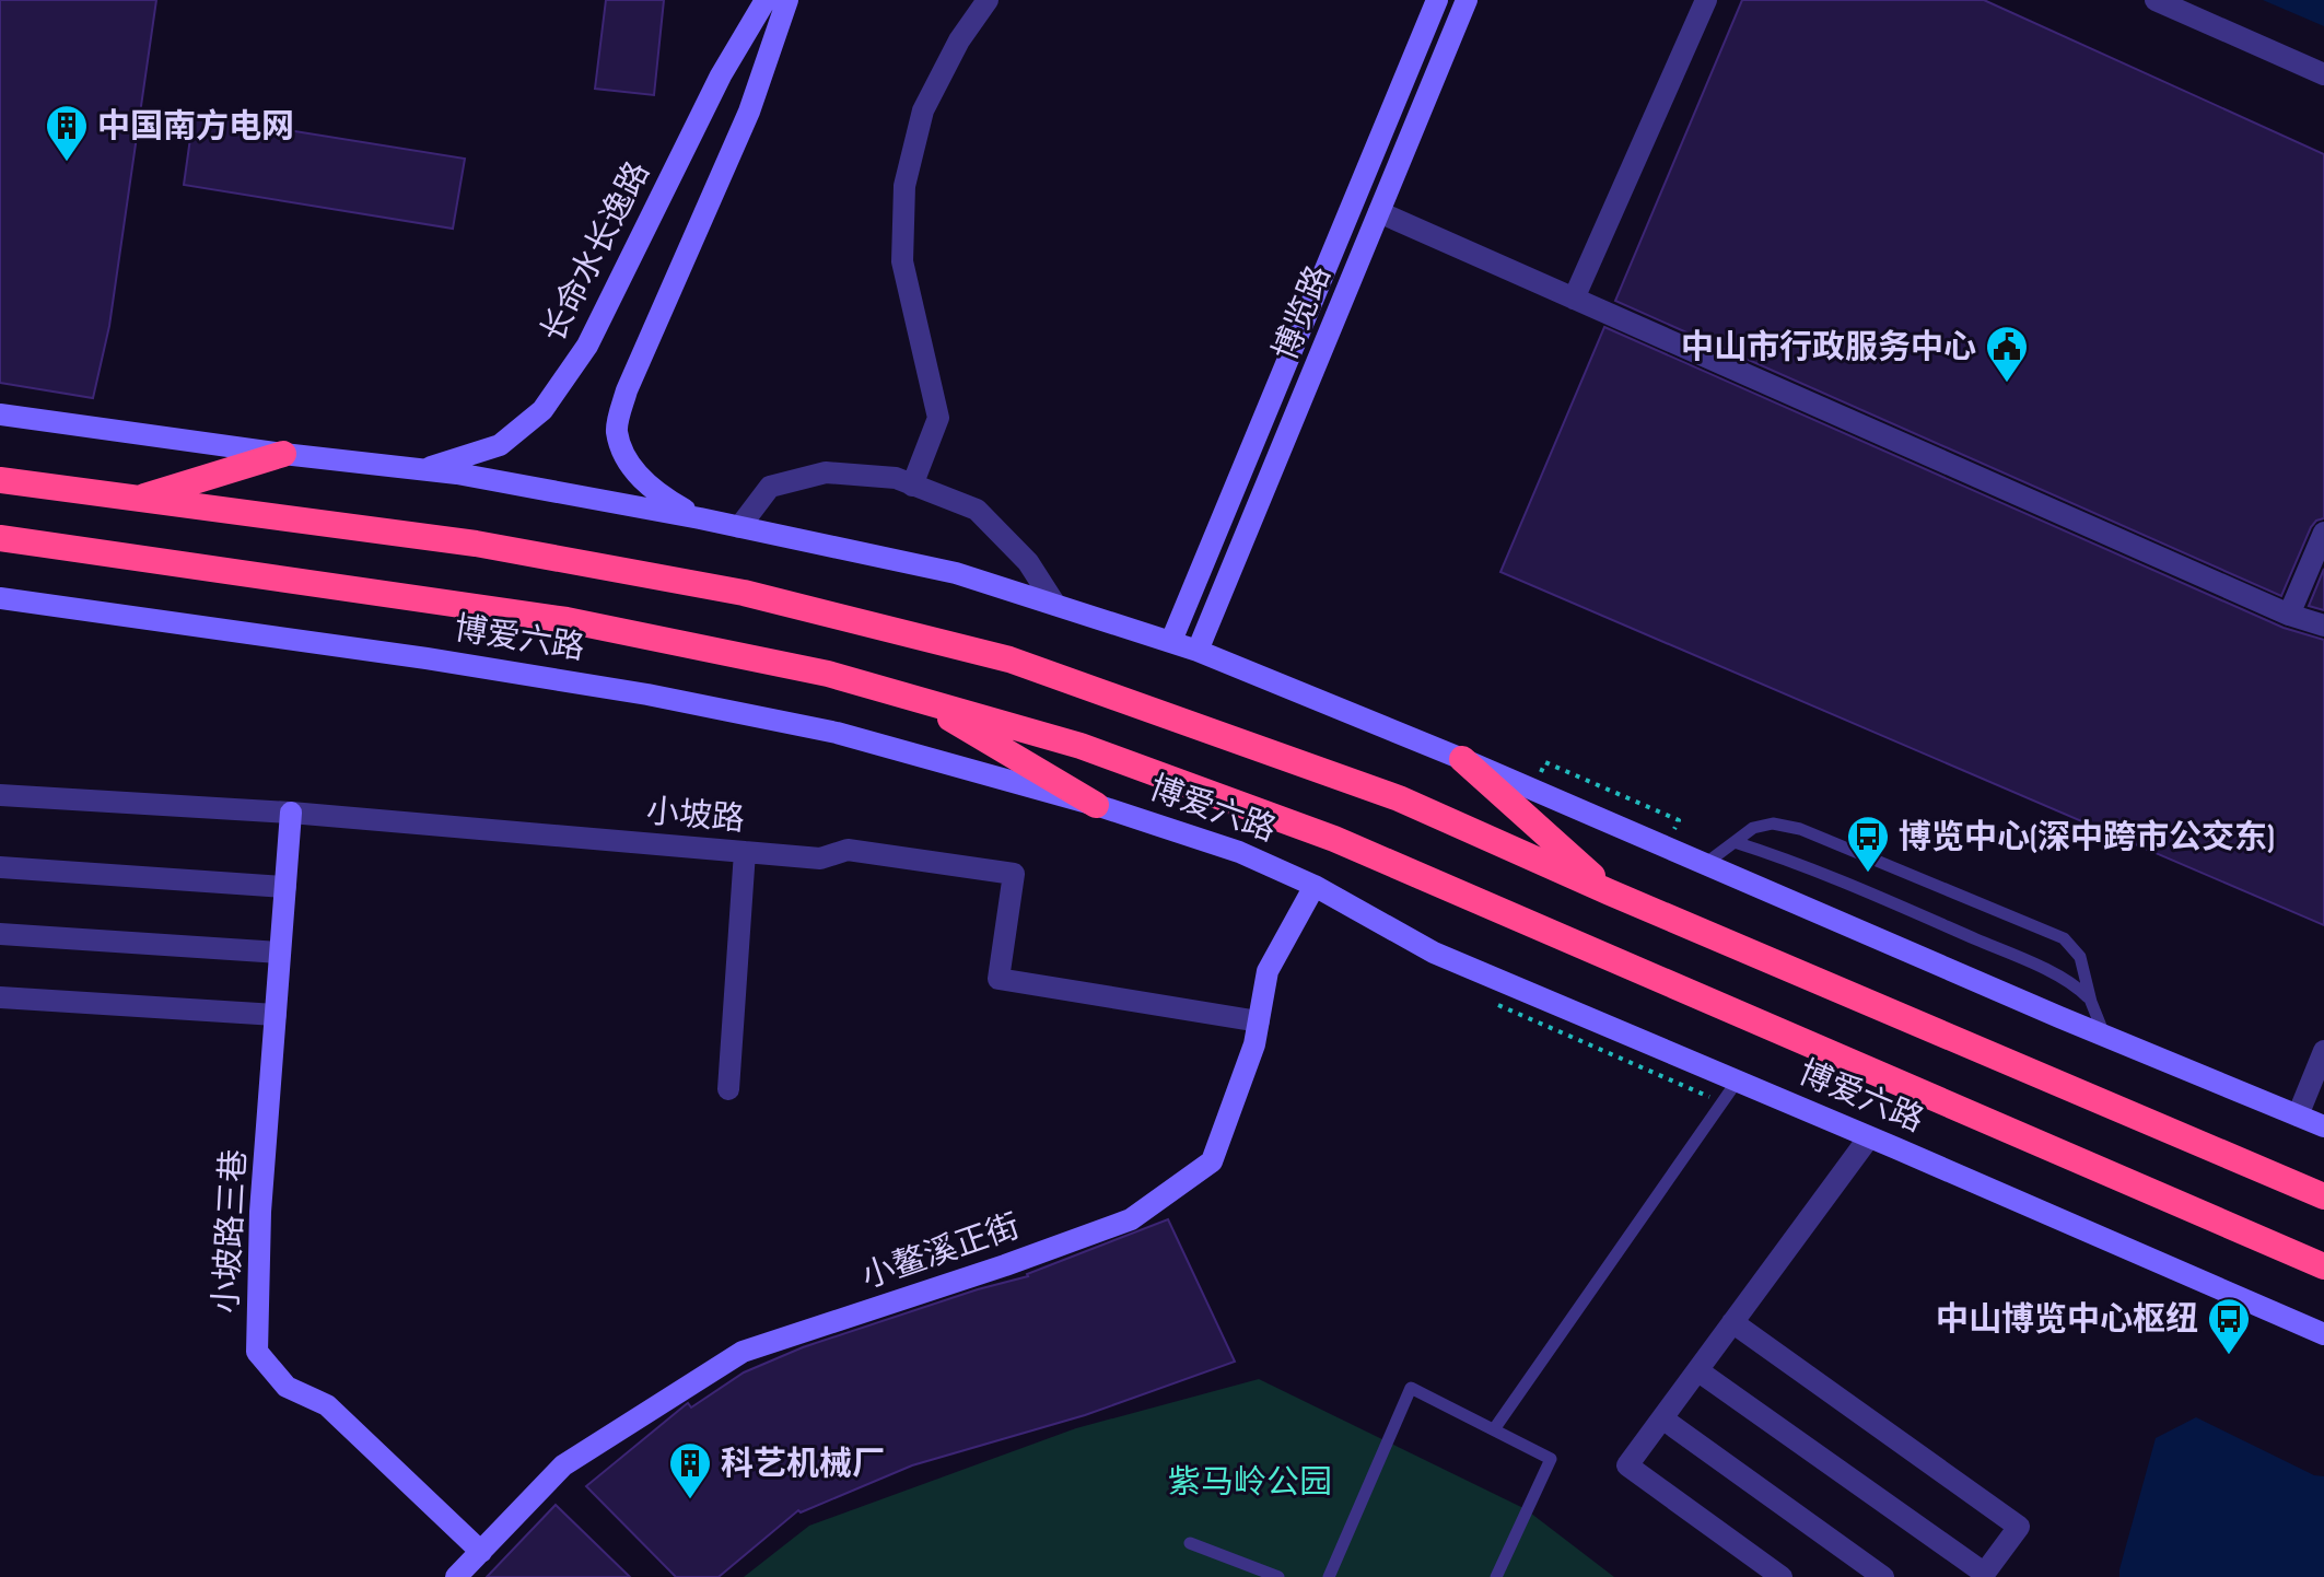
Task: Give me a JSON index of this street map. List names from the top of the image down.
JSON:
{
  "streets": {
    "highway": ["博爱六路"],
    "street": [
      "长命水长逸路",
      "博览路",
      "小坡路",
      "小坡路三巷",
      "小鳌溪正街"
    ]
  },
  "crossings": [
    ["博爱六路", "小鳌溪正街"],
    ["小坡路", "小坡路三巷"],
    ["小坡路", "小鳌溪正街"],
    ["小坡路三巷", "小鳌溪正街"]
  ],
  "parks": ["紫马岭公园"],
  "places": {
    "building": ["中国南方电网", "科艺机械厂"],
    "public building": ["中山市行政服务中心"],
    "bus stop": ["博览中心(深中跨市公交东)", "中山博览中心枢纽"]
  }
}
